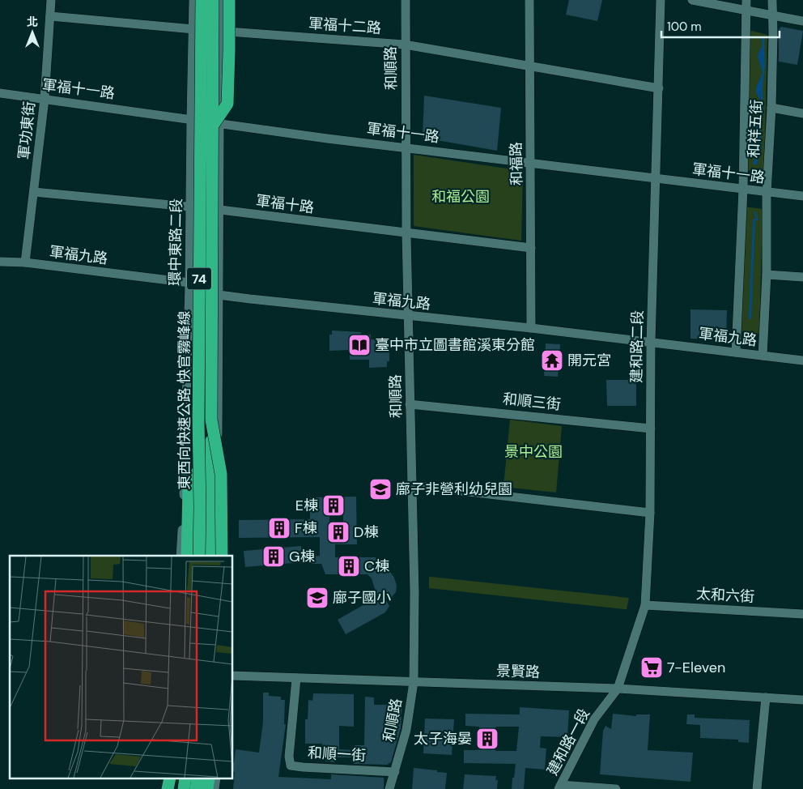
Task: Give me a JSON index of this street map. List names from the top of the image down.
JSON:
{
  "streets": {
    "highway": ["74", "東西向快速公路 快官霧峰線"],
    "street": [
      "軍福十二路",
      "和順路",
      "軍福十一路",
      "和祥五街",
      "軍功東街",
      "和福路",
      "軍福十路",
      "環中東路二段",
      "軍福九路",
      "建和路二段",
      "和順三街",
      "太和六街",
      "景賢路",
      "建和路一段",
      "和順一街"
    ]
  },
  "crossings": [
    ["軍福十二路", "和順路"],
    ["軍福十二路", "軍功東街"],
    ["軍福十二路", "和福路"],
    ["軍福十二路", "環中東路二段"],
    ["軍福十二路", "建和路二段"],
    ["和順路", "軍福十一路"],
    ["和順路", "軍福十路"],
    ["和順路", "軍福九路"],
    ["和順路", "和順三街"],
    ["和順路", "景賢路"],
    ["和順路", "和順一街"],
    ["軍福十一路", "和祥五街"],
    ["軍福十一路", "軍功東街"],
    ["軍福十一路", "和福路"],
    ["軍福十一路", "環中東路二段"],
    ["軍福十一路", "建和路二段"],
    ["軍福十一路", "東西向快速公路 快官霧峰線"],
    ["和祥五街", "軍福九路"],
    ["軍功東街", "軍福十路"],
    ["軍功東街", "軍福九路"],
    ["和福路", "軍福十路"],
    ["和福路", "軍福九路"],
    ["軍福十路", "環中東路二段"],
    ["環中東路二段", "軍福九路"],
    ["軍福九路", "建和路二段"],
    ["建和路二段", "和順三街"],
    ["建和路二段", "太和六街"],
    ["建和路二段", "景賢路"],
    ["建和路二段", "建和路一段"],
    ["景賢路", "建和路一段"],
    ["景賢路", "和順一街"]
  ],
  "parks": ["和福公園", "景中公園"],
  "places": {
    "library": ["臺中市立圖書館溪東分館"],
    "temple": ["開元宮"],
    "school or university": ["廍子非營利幼兒園", "廍子國小"],
    "building": [
      "E棟",
      "F棟",
      "D棟",
      "G棟",
      "C棟",
      "太子海晏"
    ],
    "supermarket": ["7-Eleven"]
  },
  "scale_bar": "100 m",
  "north": "top"
}
